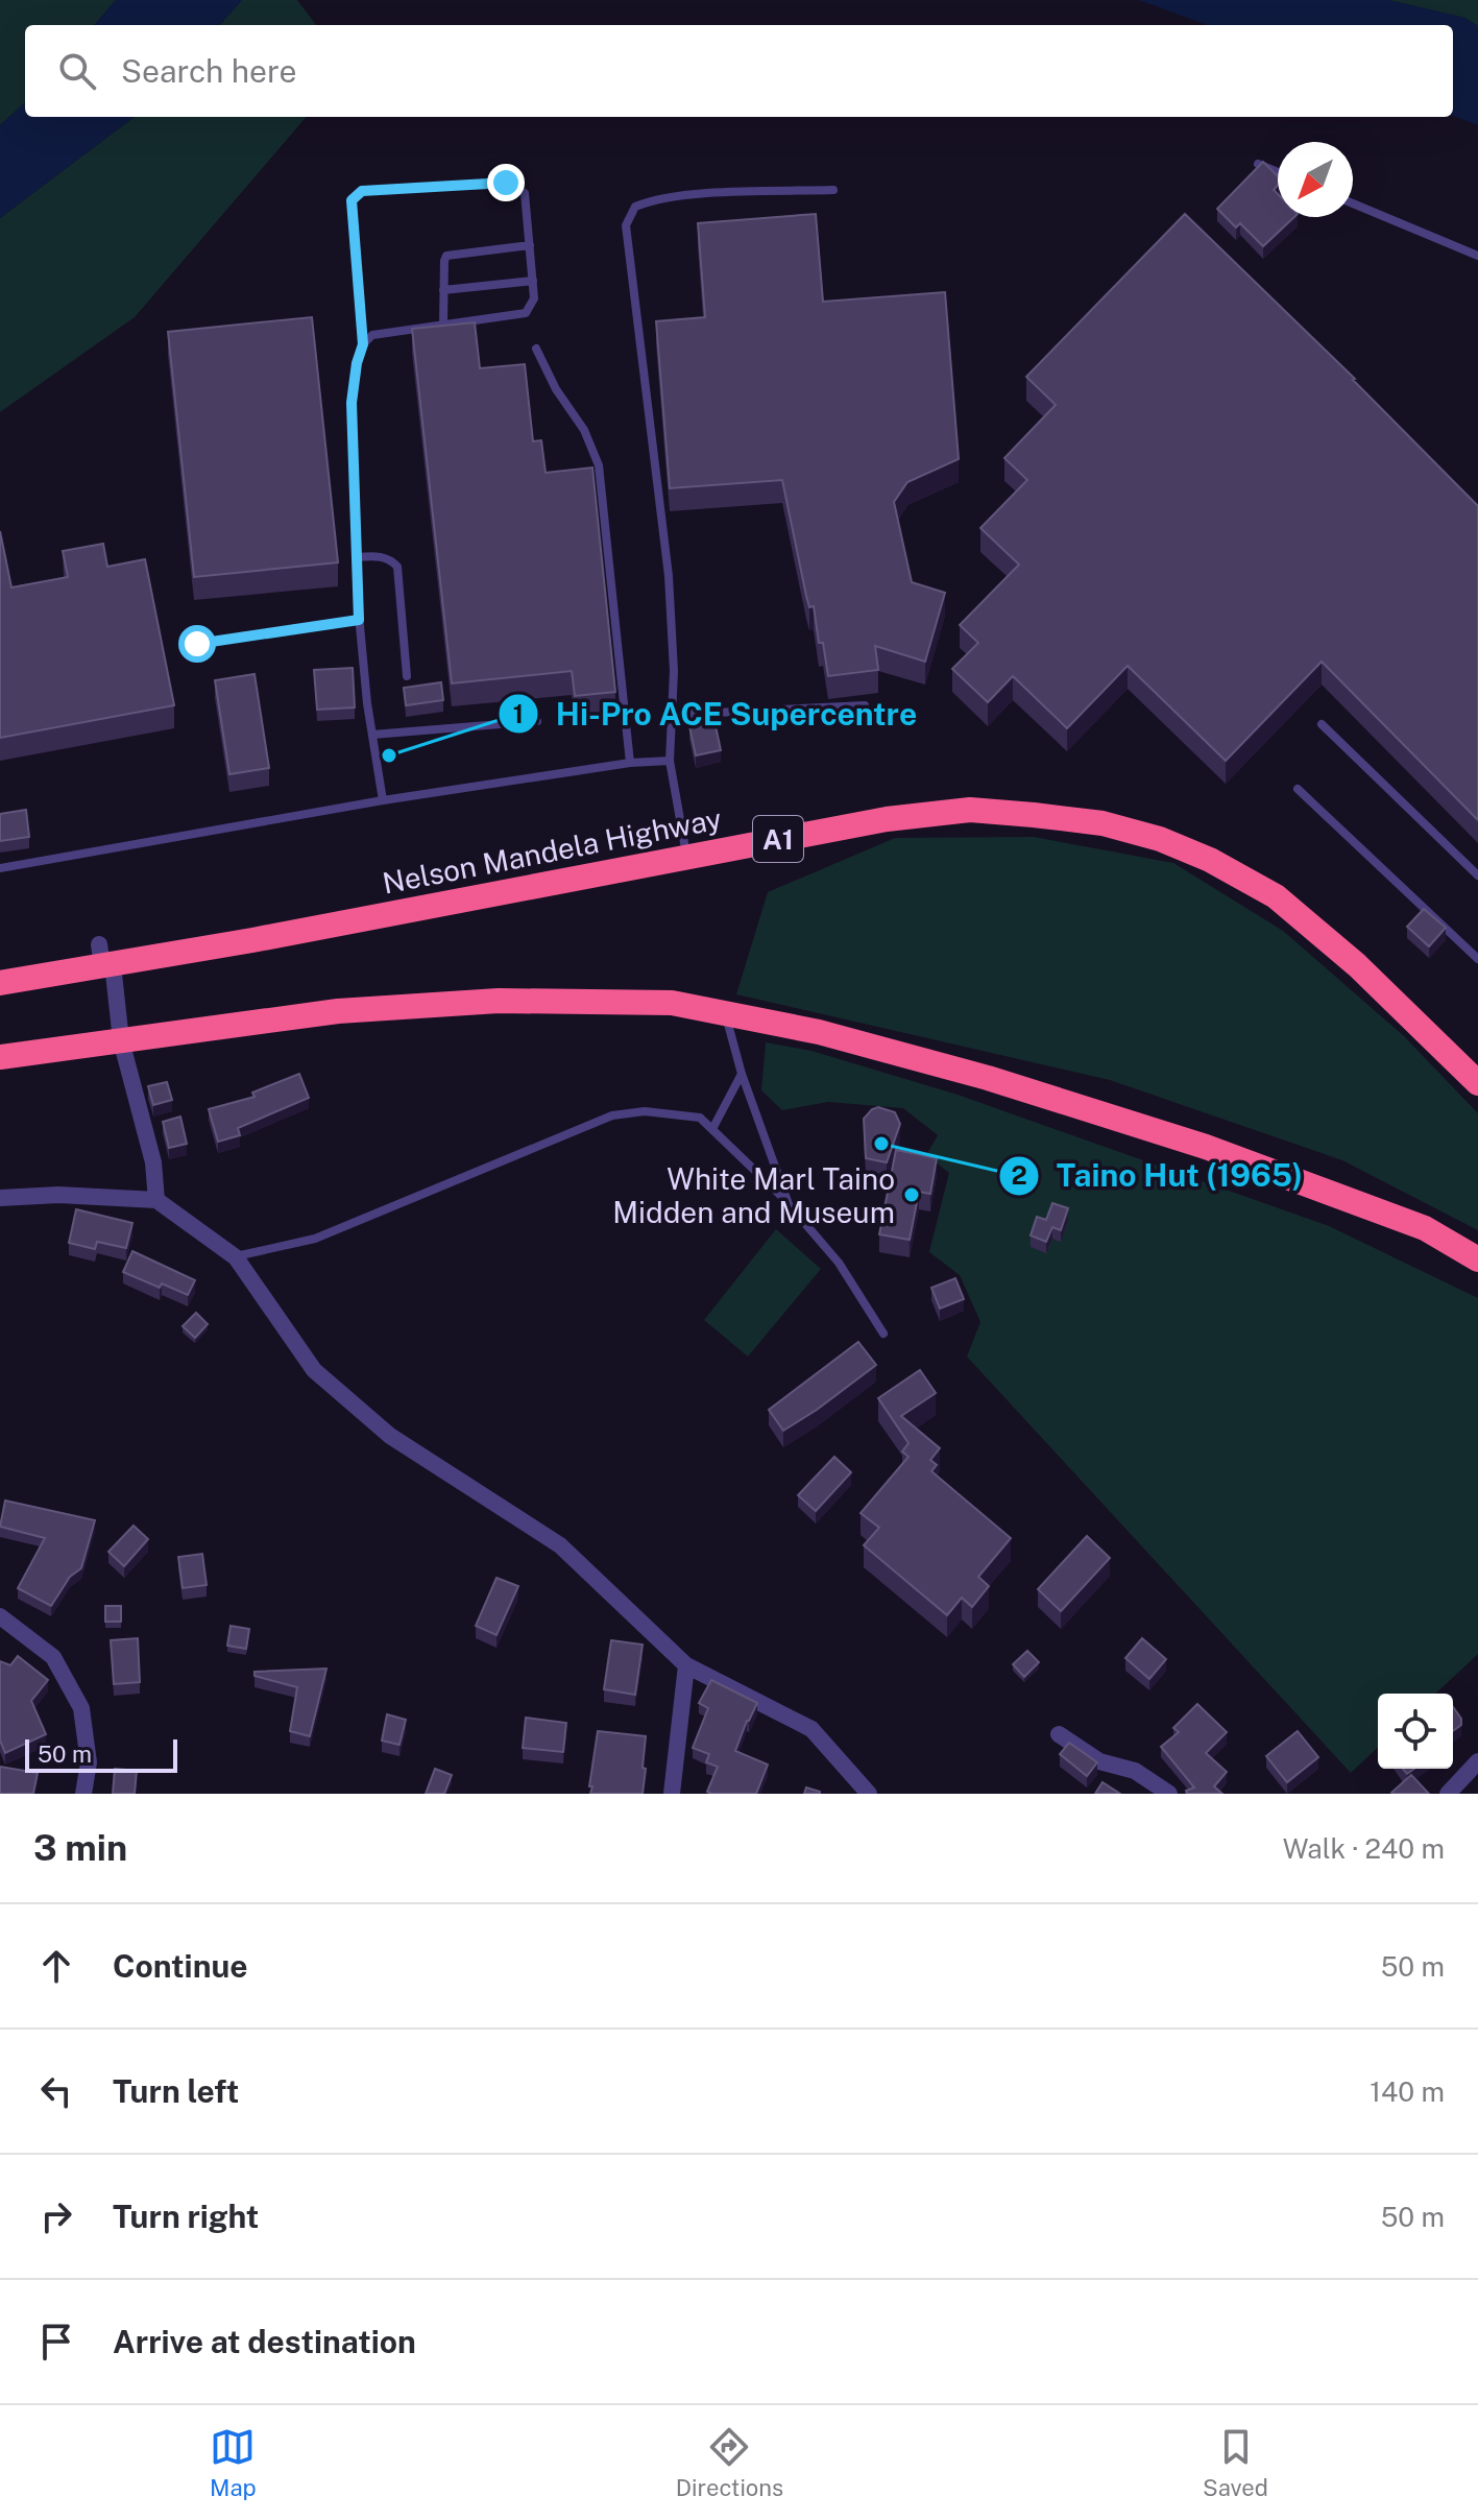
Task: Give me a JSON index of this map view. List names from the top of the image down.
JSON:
{
  "streets": {
    "highway": ["A1", "Nelson Mandela Highway"]
  },
  "places": ["Hi-Pro ACE Supercentre", "Taino Hut (1965)", "White Marl Taino Midden and Museum"],
  "scale_bar": "50 m",
  "north": "bottom left",
  "page": {
    "search": "Search here",
    "scale": "50 m",
    "heading": ["3 min", "Walk · 240 m"],
    "list": [
      ["Continue", "50 m"],
      ["Turn left", "140 m"],
      ["Turn right", "50 m"],
      "Arrive at destination"
    ],
    "nav": ["Map", "Directions", "Saved"]
  }
}
